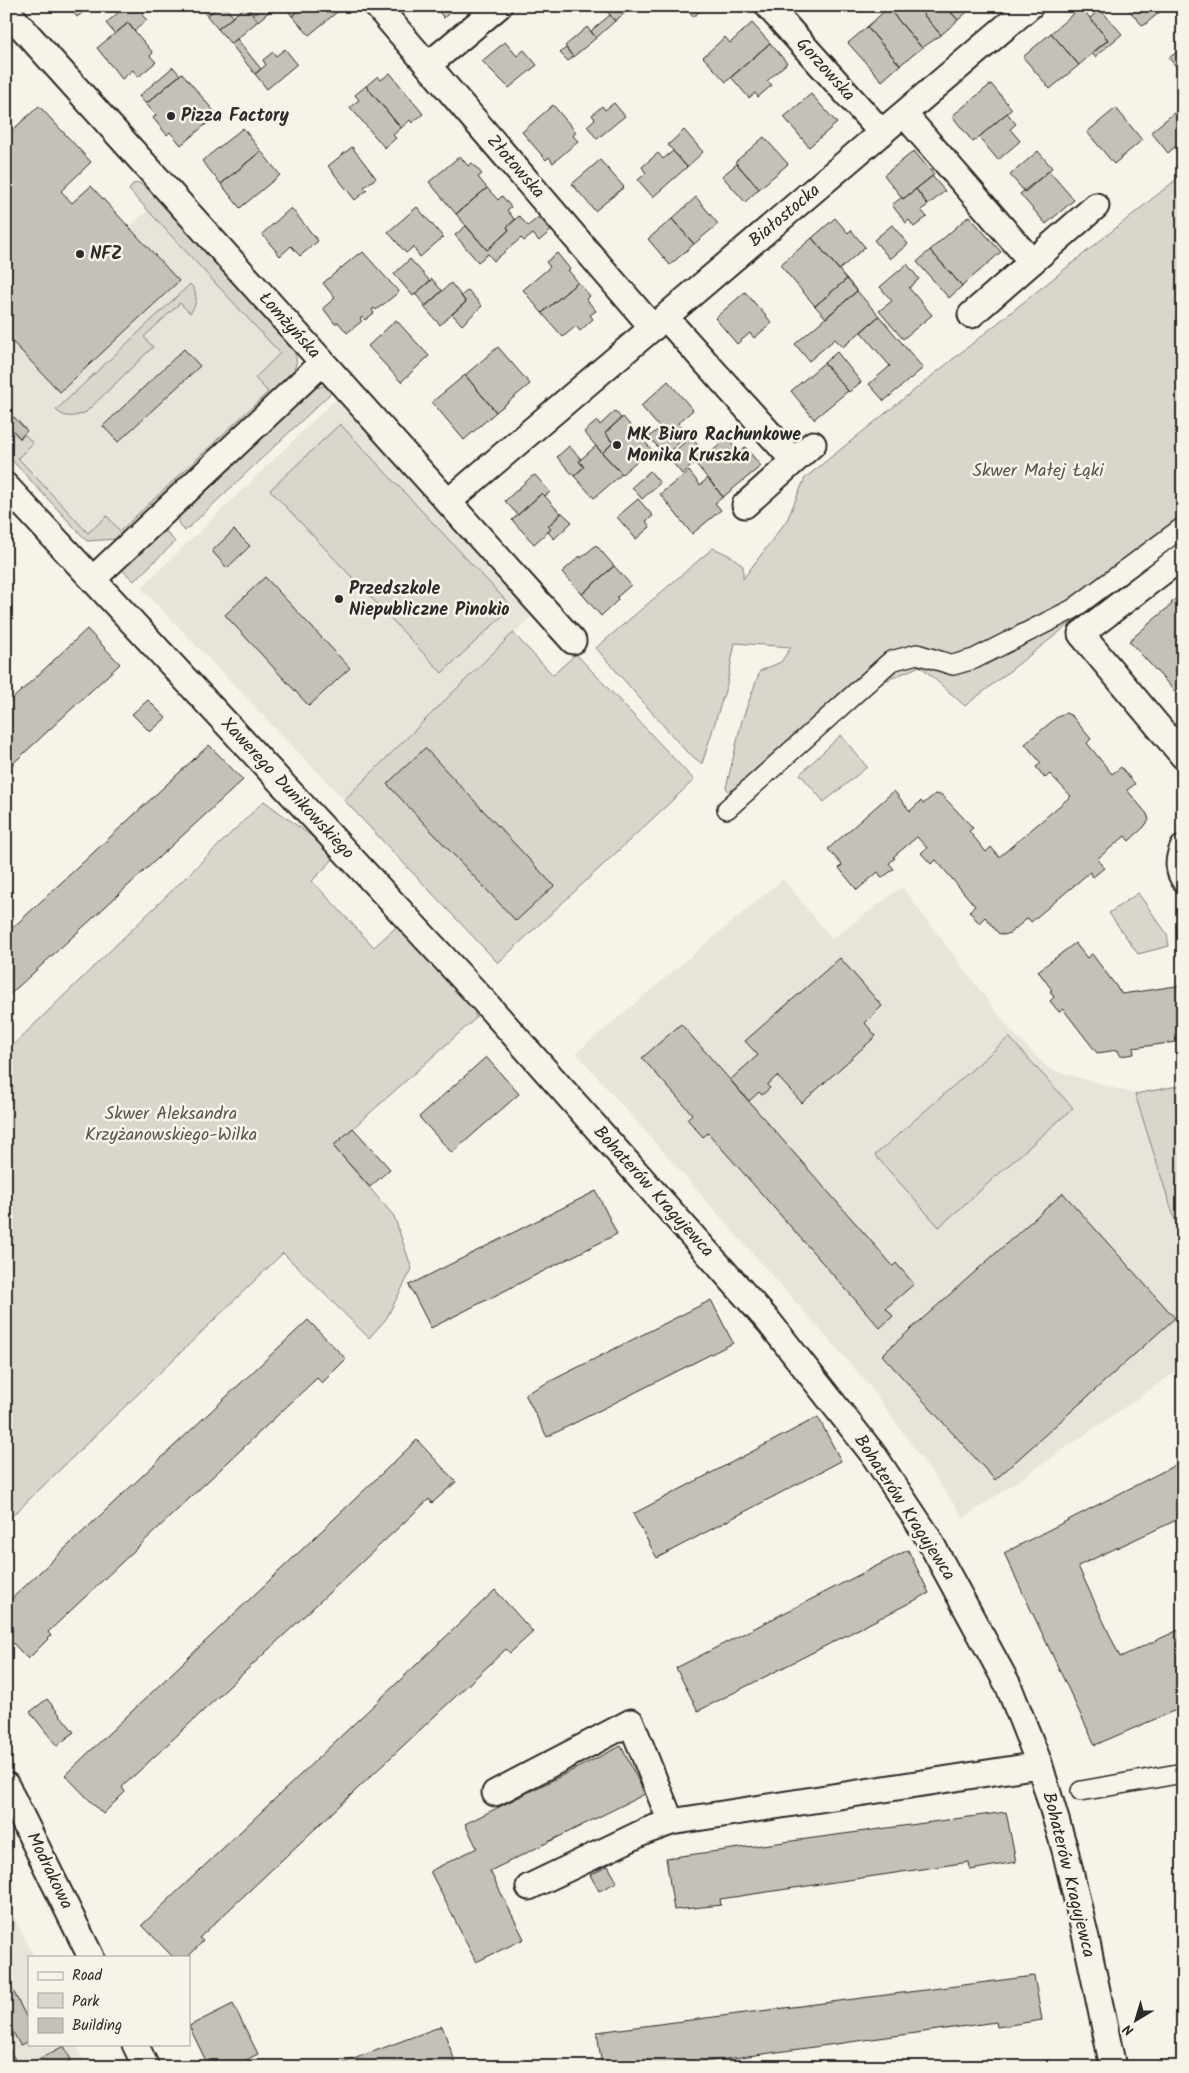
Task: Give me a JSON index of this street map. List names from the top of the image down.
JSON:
{
  "streets": {
    "street": [
      "Gorzowska",
      "Złotowska",
      "Białostocka",
      "Łomżyńska",
      "Xawerego Dunikowskiego",
      "Bohaterów Kragujewca",
      "Modrakowa"
    ]
  },
  "crossings": [
    ["Gorzowska", "Białostocka"],
    ["Złotowska", "Białostocka"],
    ["Białostocka", "Łomżyńska"],
    ["Xawerego Dunikowskiego", "Bohaterów Kragujewca"]
  ],
  "parks": ["Skwer Małej Łąki", "Skwer Aleksandra Krzyżanowskiego-Wilka"],
  "places": [
    "Pizza Factory",
    "NFZ",
    "MK Biuro Rachunkowe Monika Kruszka",
    "Przedszkole Niepubliczne Pinokio"
  ],
  "legend": ["Road", "Park", "Building"],
  "north": "bottom left"
}
